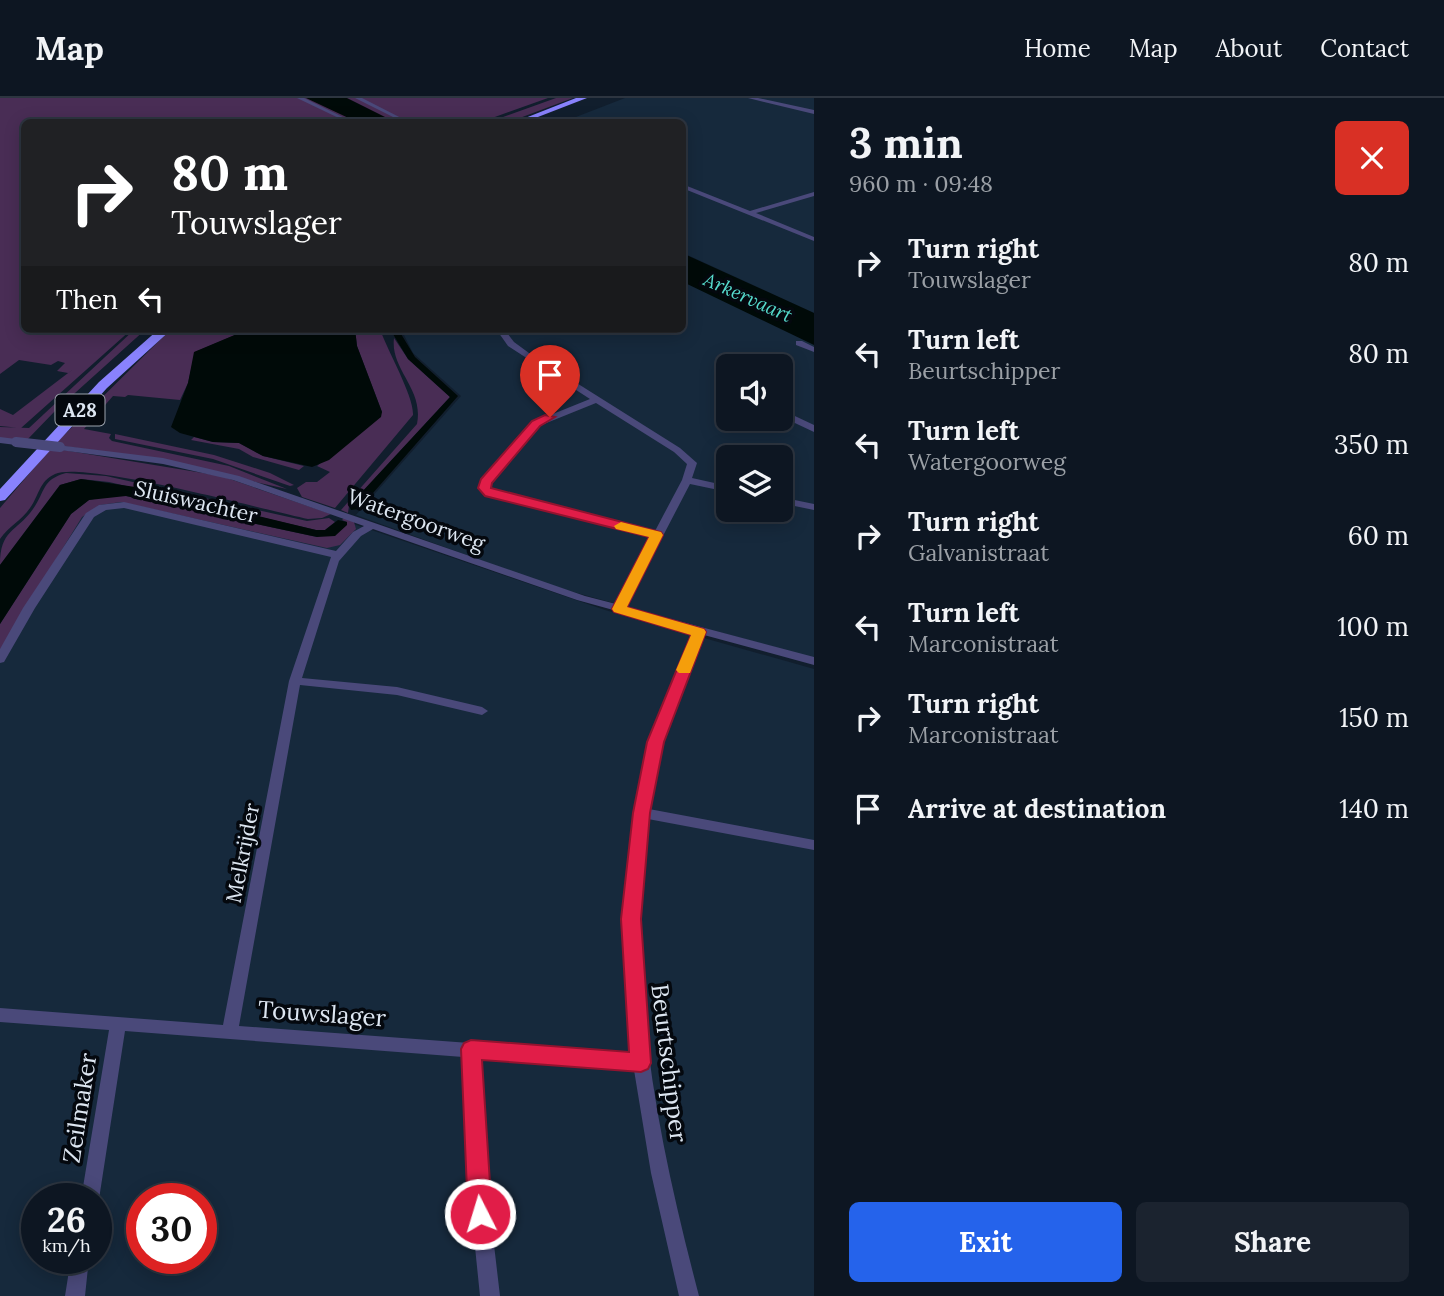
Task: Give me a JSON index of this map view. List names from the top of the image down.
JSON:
{
  "streets": {
    "highway": ["A28"],
    "street": [
      "Sluiswachter",
      "Watergoorweg",
      "Melkrijder",
      "Touwslager",
      "Beurtschipper",
      "Zeilmaker"
    ]
  },
  "crossings": [
    ["Sluiswachter", "Melkrijder"],
    ["Watergoorweg", "Melkrijder"],
    ["Watergoorweg", "Beurtschipper"],
    ["Melkrijder", "Touwslager"],
    ["Touwslager", "Beurtschipper"],
    ["Touwslager", "Zeilmaker"]
  ],
  "water": ["Arkervaart"],
  "page": {
    "header": "Map",
    "nav": [
      "Home",
      "Map",
      "About",
      "Contact"
    ],
    "heading": ["3 min", "960 m · 09:48"],
    "turn": ["80 m", "Touwslager"],
    "list": [
      {
        "name": "Turn right",
        "note": "Touwslager",
        "value": "80 m"
      },
      {
        "name": "Turn left",
        "note": "Beurtschipper",
        "value": "80 m"
      },
      {
        "name": "Turn left",
        "note": "Watergoorweg",
        "value": "350 m"
      },
      {
        "name": "Turn right",
        "note": "Galvanistraat",
        "value": "60 m"
      },
      {
        "name": "Turn left",
        "note": "Marconistraat",
        "value": "100 m"
      },
      {
        "name": "Turn right",
        "note": "Marconistraat",
        "value": "150 m"
      },
      {
        "name": "Arrive at destination",
        "value": "140 m"
      }
    ],
    "then": "Then",
    "speed": "26 km/h",
    "limit": "30",
    "buttons": ["Exit", "Share"]
  }
}
